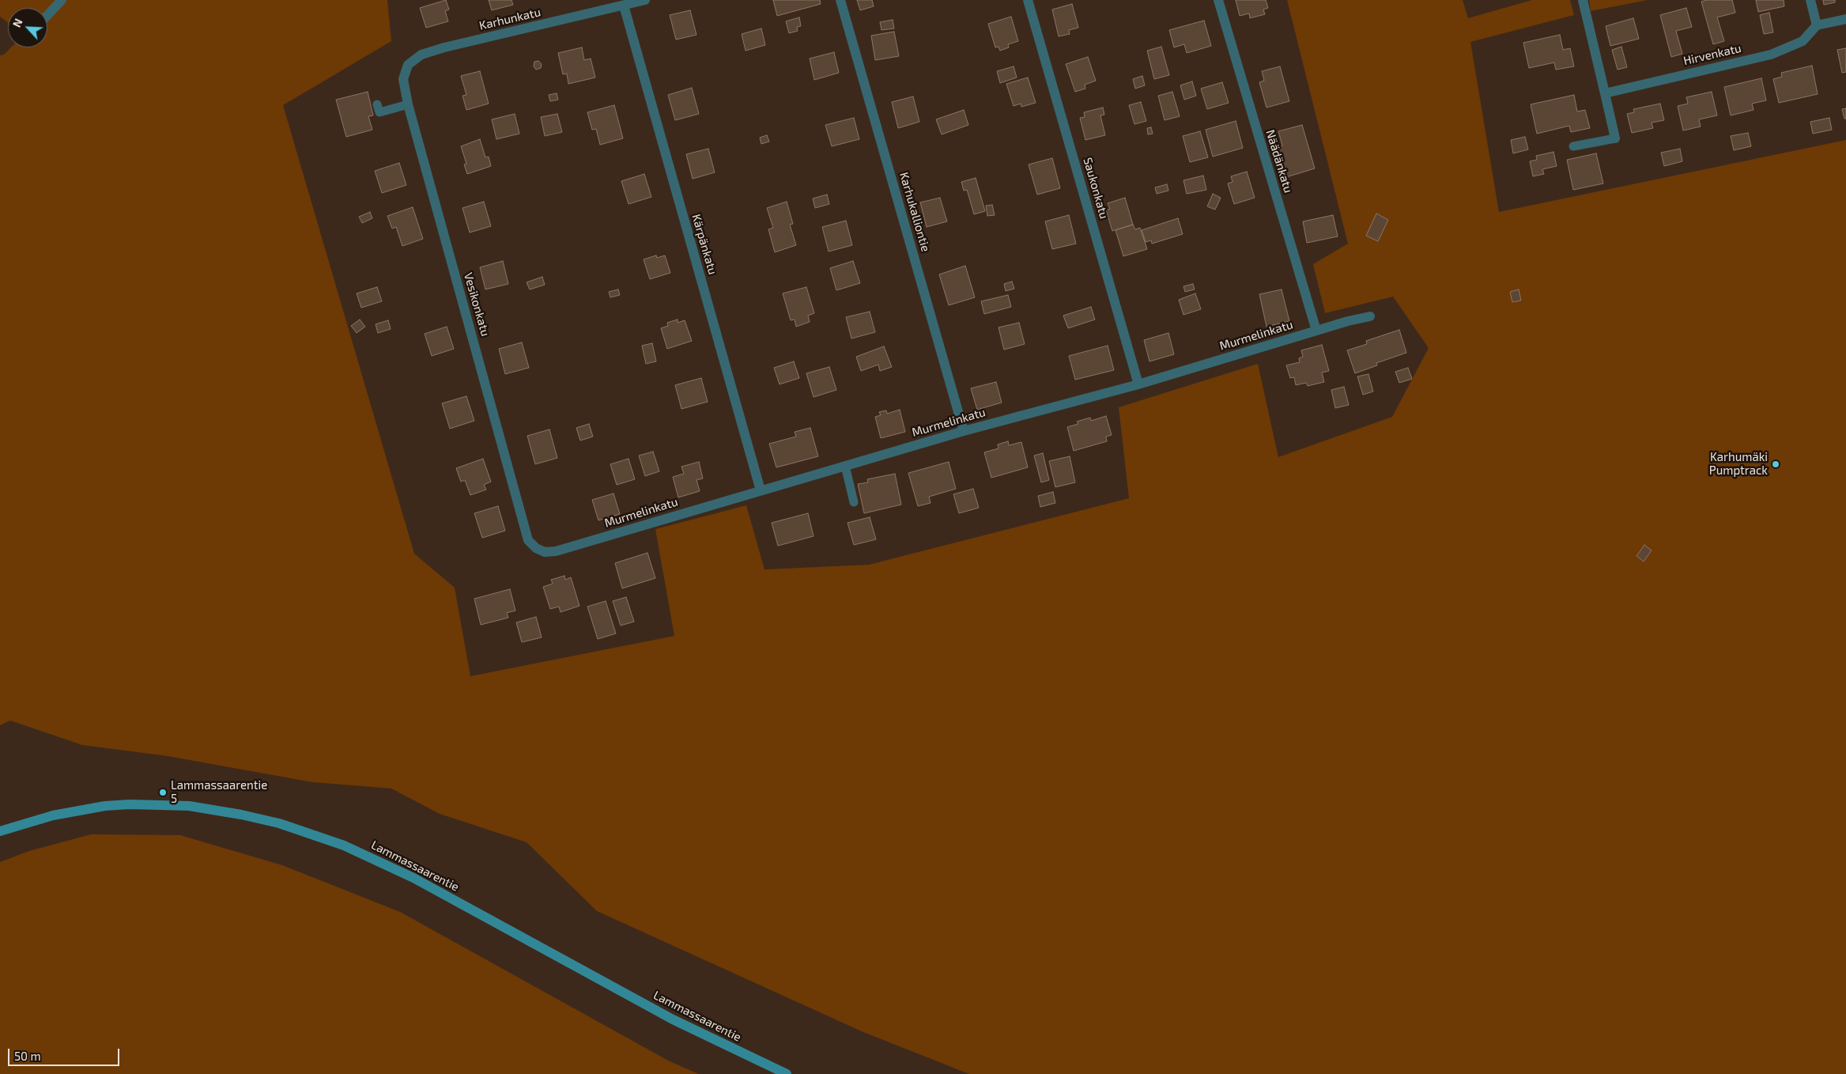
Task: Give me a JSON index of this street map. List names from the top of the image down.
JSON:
{
  "streets": {
    "street": [
      "Karhunkatu",
      "Hirvenkatu",
      "Näädänkatu",
      "Saukonkatu",
      "Karhukalliontie",
      "Kärpänkatu",
      "Vesikonkatu",
      "Murmelinkatu",
      "Lammassaarentie"
    ]
  },
  "crossings": [
    ["Karhunkatu", "Kärpänkatu"],
    ["Karhunkatu", "Vesikonkatu"],
    ["Näädänkatu", "Murmelinkatu"],
    ["Saukonkatu", "Murmelinkatu"],
    ["Karhukalliontie", "Murmelinkatu"],
    ["Kärpänkatu", "Murmelinkatu"],
    ["Vesikonkatu", "Murmelinkatu"]
  ],
  "places": ["Karhumäki Pumptrack", "Lammassaarentie 5"],
  "scale_bar": "50 m",
  "north": "top left"
}
